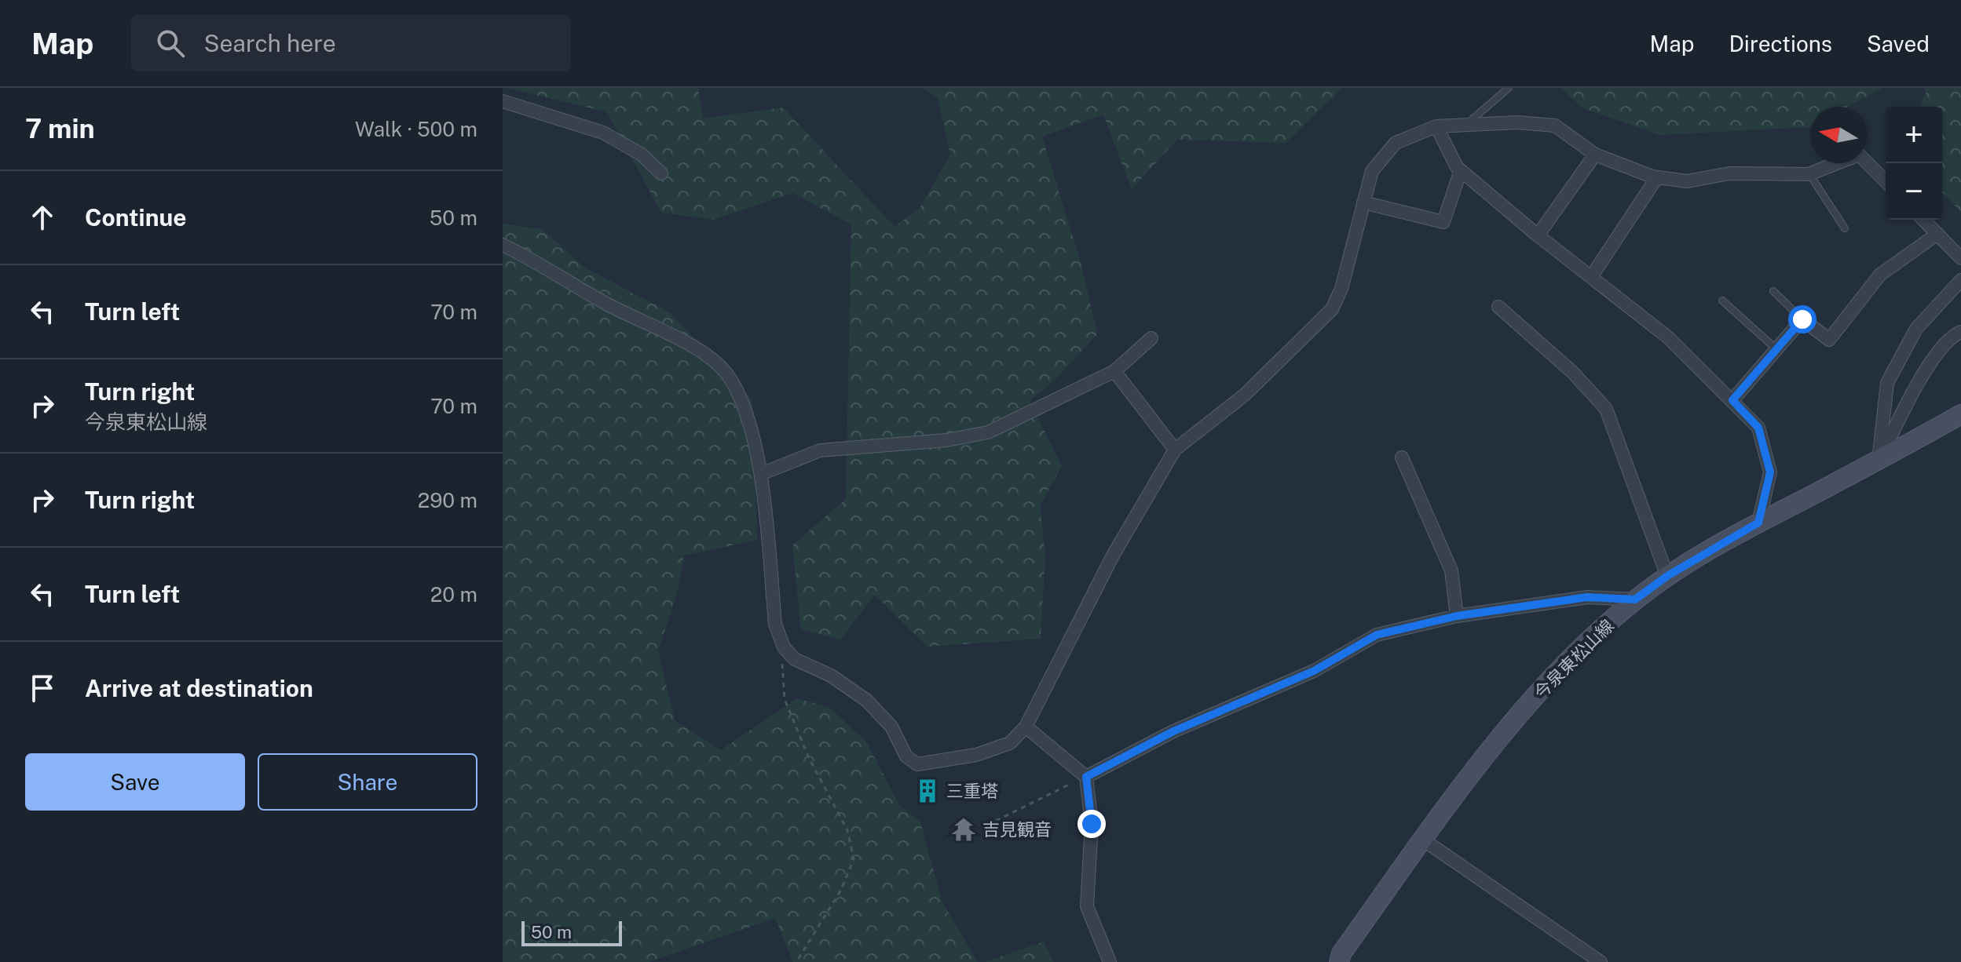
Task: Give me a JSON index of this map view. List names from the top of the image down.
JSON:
{
  "streets": {
    "main road": ["今泉東松山線"]
  },
  "places": {
    "building": ["三重塔"],
    "temple": ["吉見観音"]
  },
  "scale_bar": "50 m",
  "north": "left",
  "page": {
    "header": "Map",
    "search": "Search here",
    "nav": ["Map", "Directions", "Saved"],
    "heading": ["7 min", "Walk · 500 m"],
    "map_buttons": ["+", "−"],
    "list": [
      ["Continue", "50 m"],
      ["Turn left", "70 m"],
      ["Turn right", "今泉東松山線", "70 m"],
      ["Turn right", "290 m"],
      ["Turn left", "20 m"],
      "Arrive at destination"
    ],
    "buttons": ["Save", "Share"],
    "scale": "50 m"
  }
}
